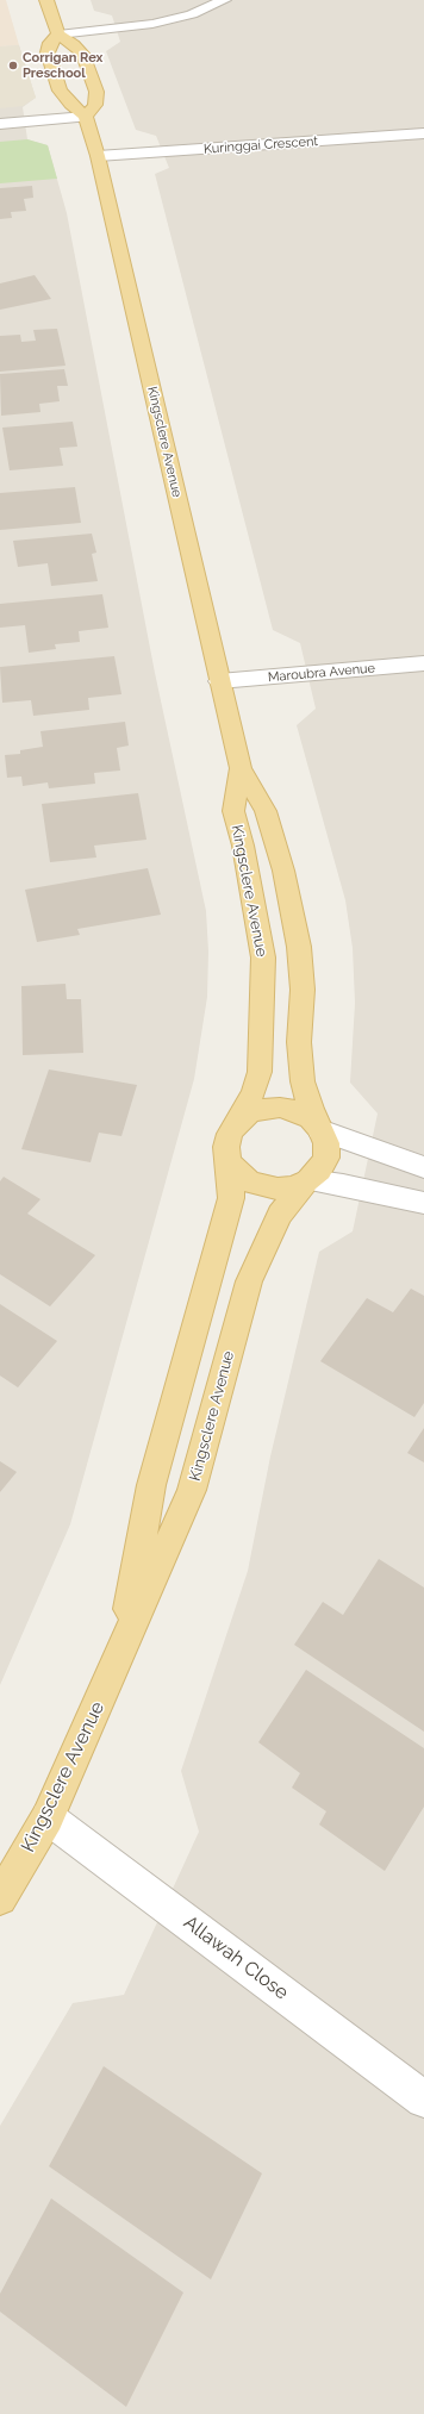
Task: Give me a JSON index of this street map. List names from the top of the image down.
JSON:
{
  "streets": {
    "main road": ["Kingsclere Avenue"],
    "street": ["Kuringgai Crescent", "Maroubra Avenue", "Allawah Close"]
  },
  "crossings": [
    ["Kuringgai Crescent", "Kingsclere Avenue"],
    ["Kingsclere Avenue", "Maroubra Avenue"],
    ["Kingsclere Avenue", "Allawah Close"]
  ],
  "places": ["Corrigan Rex Preschool"]
}
